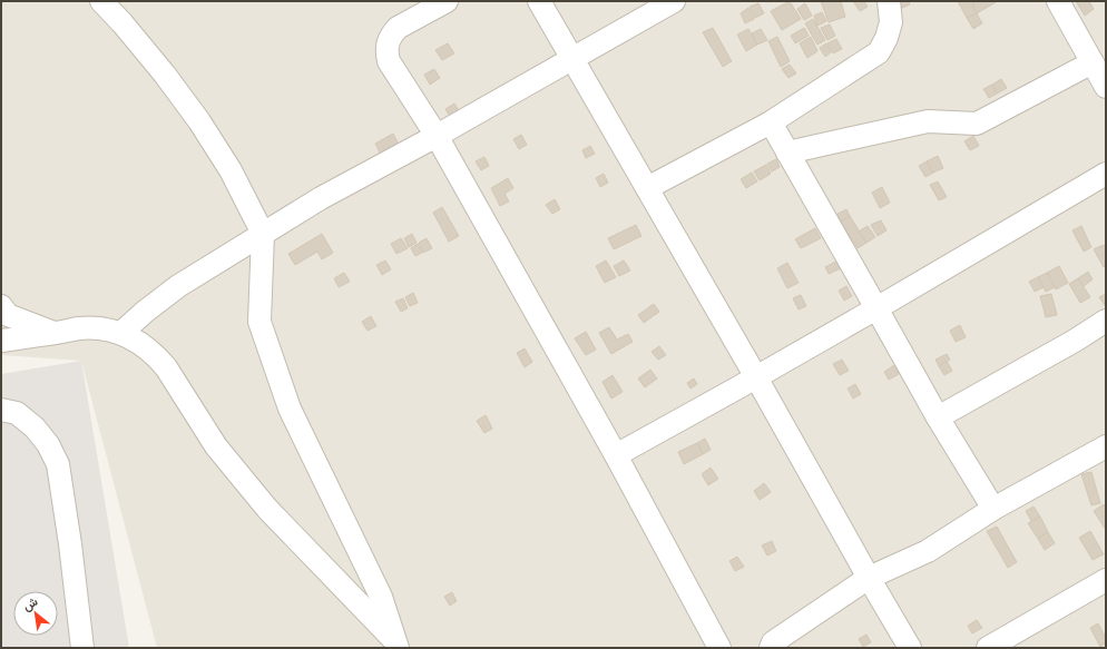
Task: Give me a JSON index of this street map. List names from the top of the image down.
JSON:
{
  "north": "top left"
}
